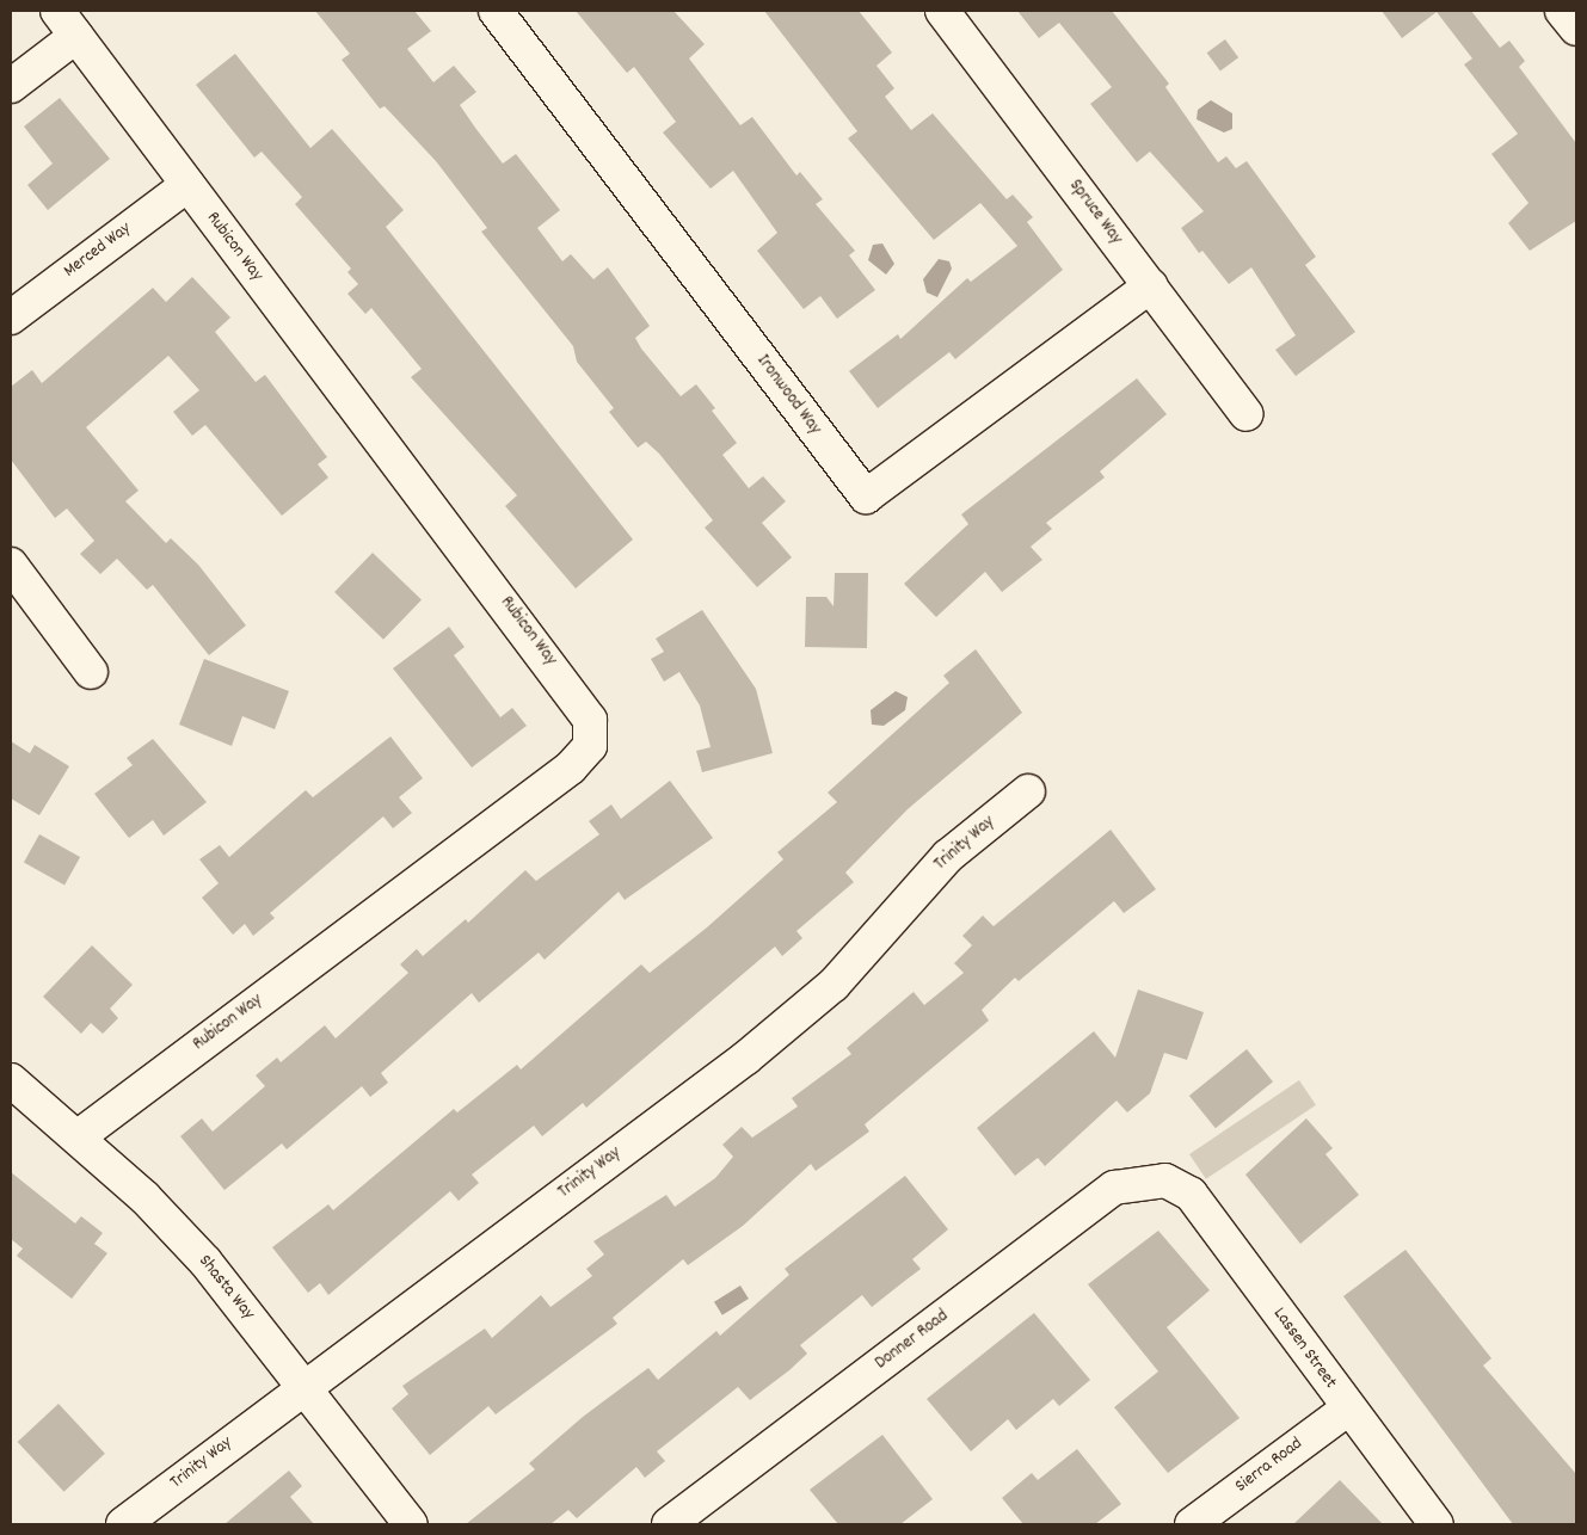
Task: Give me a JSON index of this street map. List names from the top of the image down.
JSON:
{
  "streets": {
    "street": [
      "Spruce Way",
      "Rubicon Way",
      "Merced Way",
      "Ironwood Way",
      "Trinity Way",
      "Shasta Way",
      "Donner Road",
      "Lassen Street",
      "Sierra Road"
    ]
  },
  "crossings": [
    ["Spruce Way", "Ironwood Way"],
    ["Rubicon Way", "Merced Way"],
    ["Rubicon Way", "Shasta Way"],
    ["Trinity Way", "Shasta Way"],
    ["Donner Road", "Lassen Street"],
    ["Lassen Street", "Sierra Road"]
  ]
}
